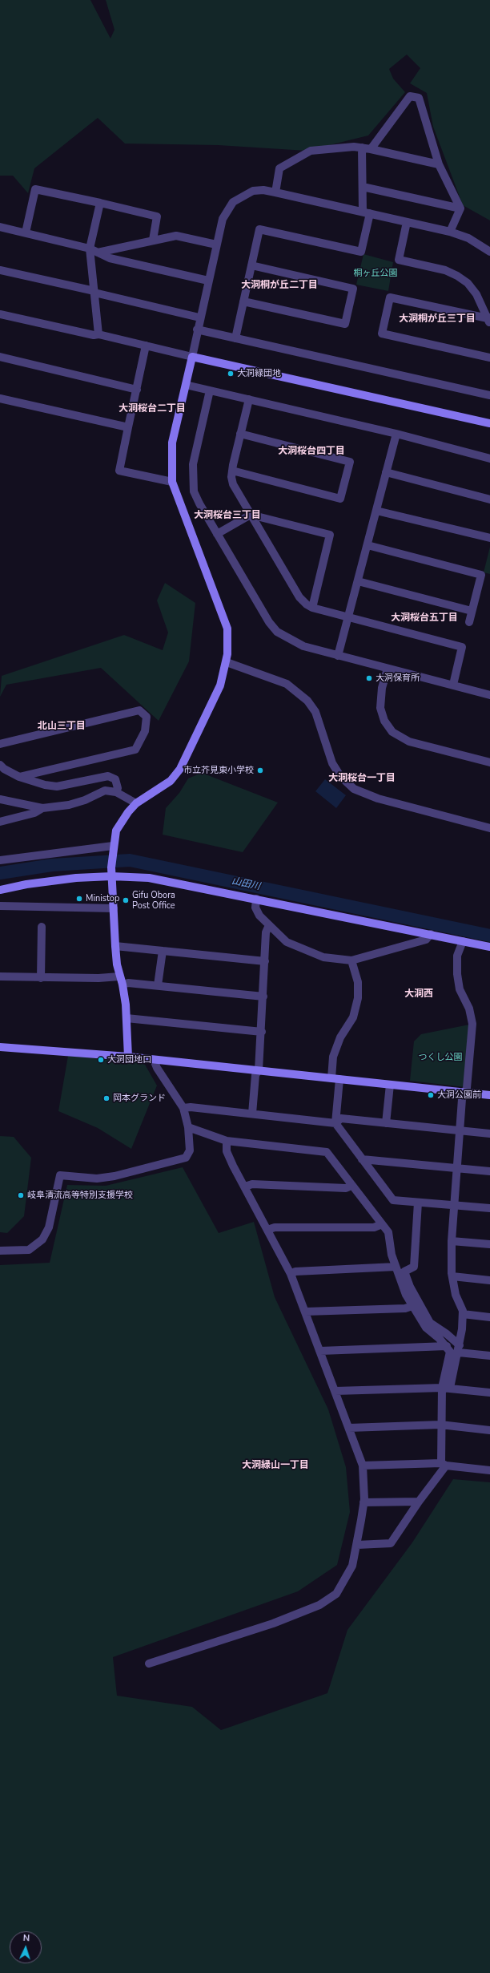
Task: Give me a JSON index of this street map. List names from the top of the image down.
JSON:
{
  "districts": [
    "大洞桐が丘二丁目",
    "大洞桐が丘三丁目",
    "大洞桜台二丁目",
    "大洞桜台四丁目",
    "大洞桜台三丁目",
    "大洞桜台五丁目",
    "北山三丁目",
    "大洞桜台一丁目",
    "大洞西",
    "大洞緑山一丁目"
  ],
  "water": ["山田川"],
  "parks": ["桐ヶ丘公園", "つくし公園"],
  "places": [
    "大洞緑団地",
    "大洞保育所",
    "市立芥見東小学校",
    "Ministop",
    "Gifu Obora Post Office",
    "大洞団地口",
    "大洞公園前",
    "岡本グランド",
    "岐阜清流高等特別支援学校"
  ],
  "north": "top"
}
